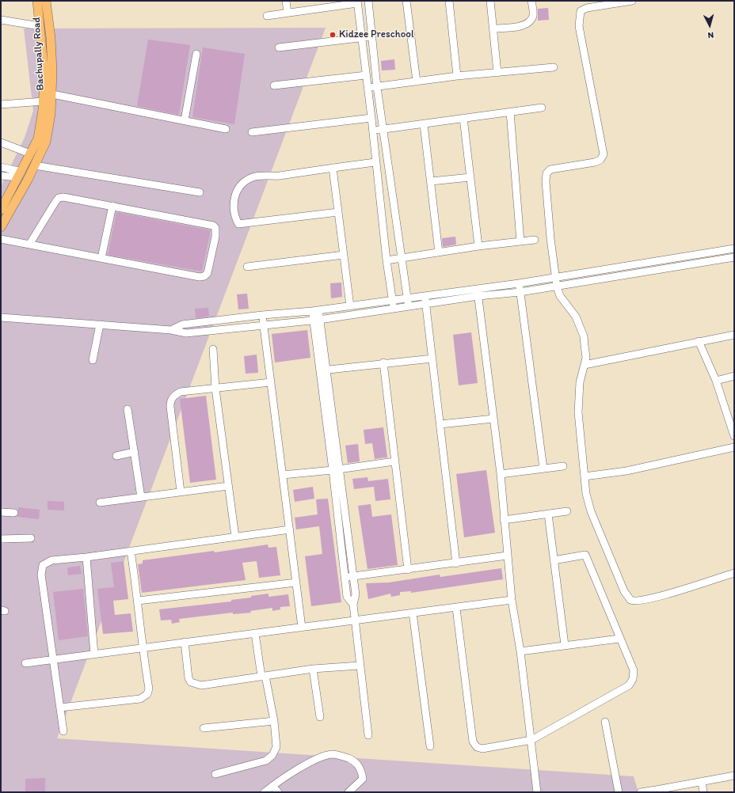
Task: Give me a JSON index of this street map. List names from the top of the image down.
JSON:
{
  "streets": {
    "main road": ["Bachupally Road"]
  },
  "places": ["Kidzee Preschool"],
  "north": "bottom"
}
